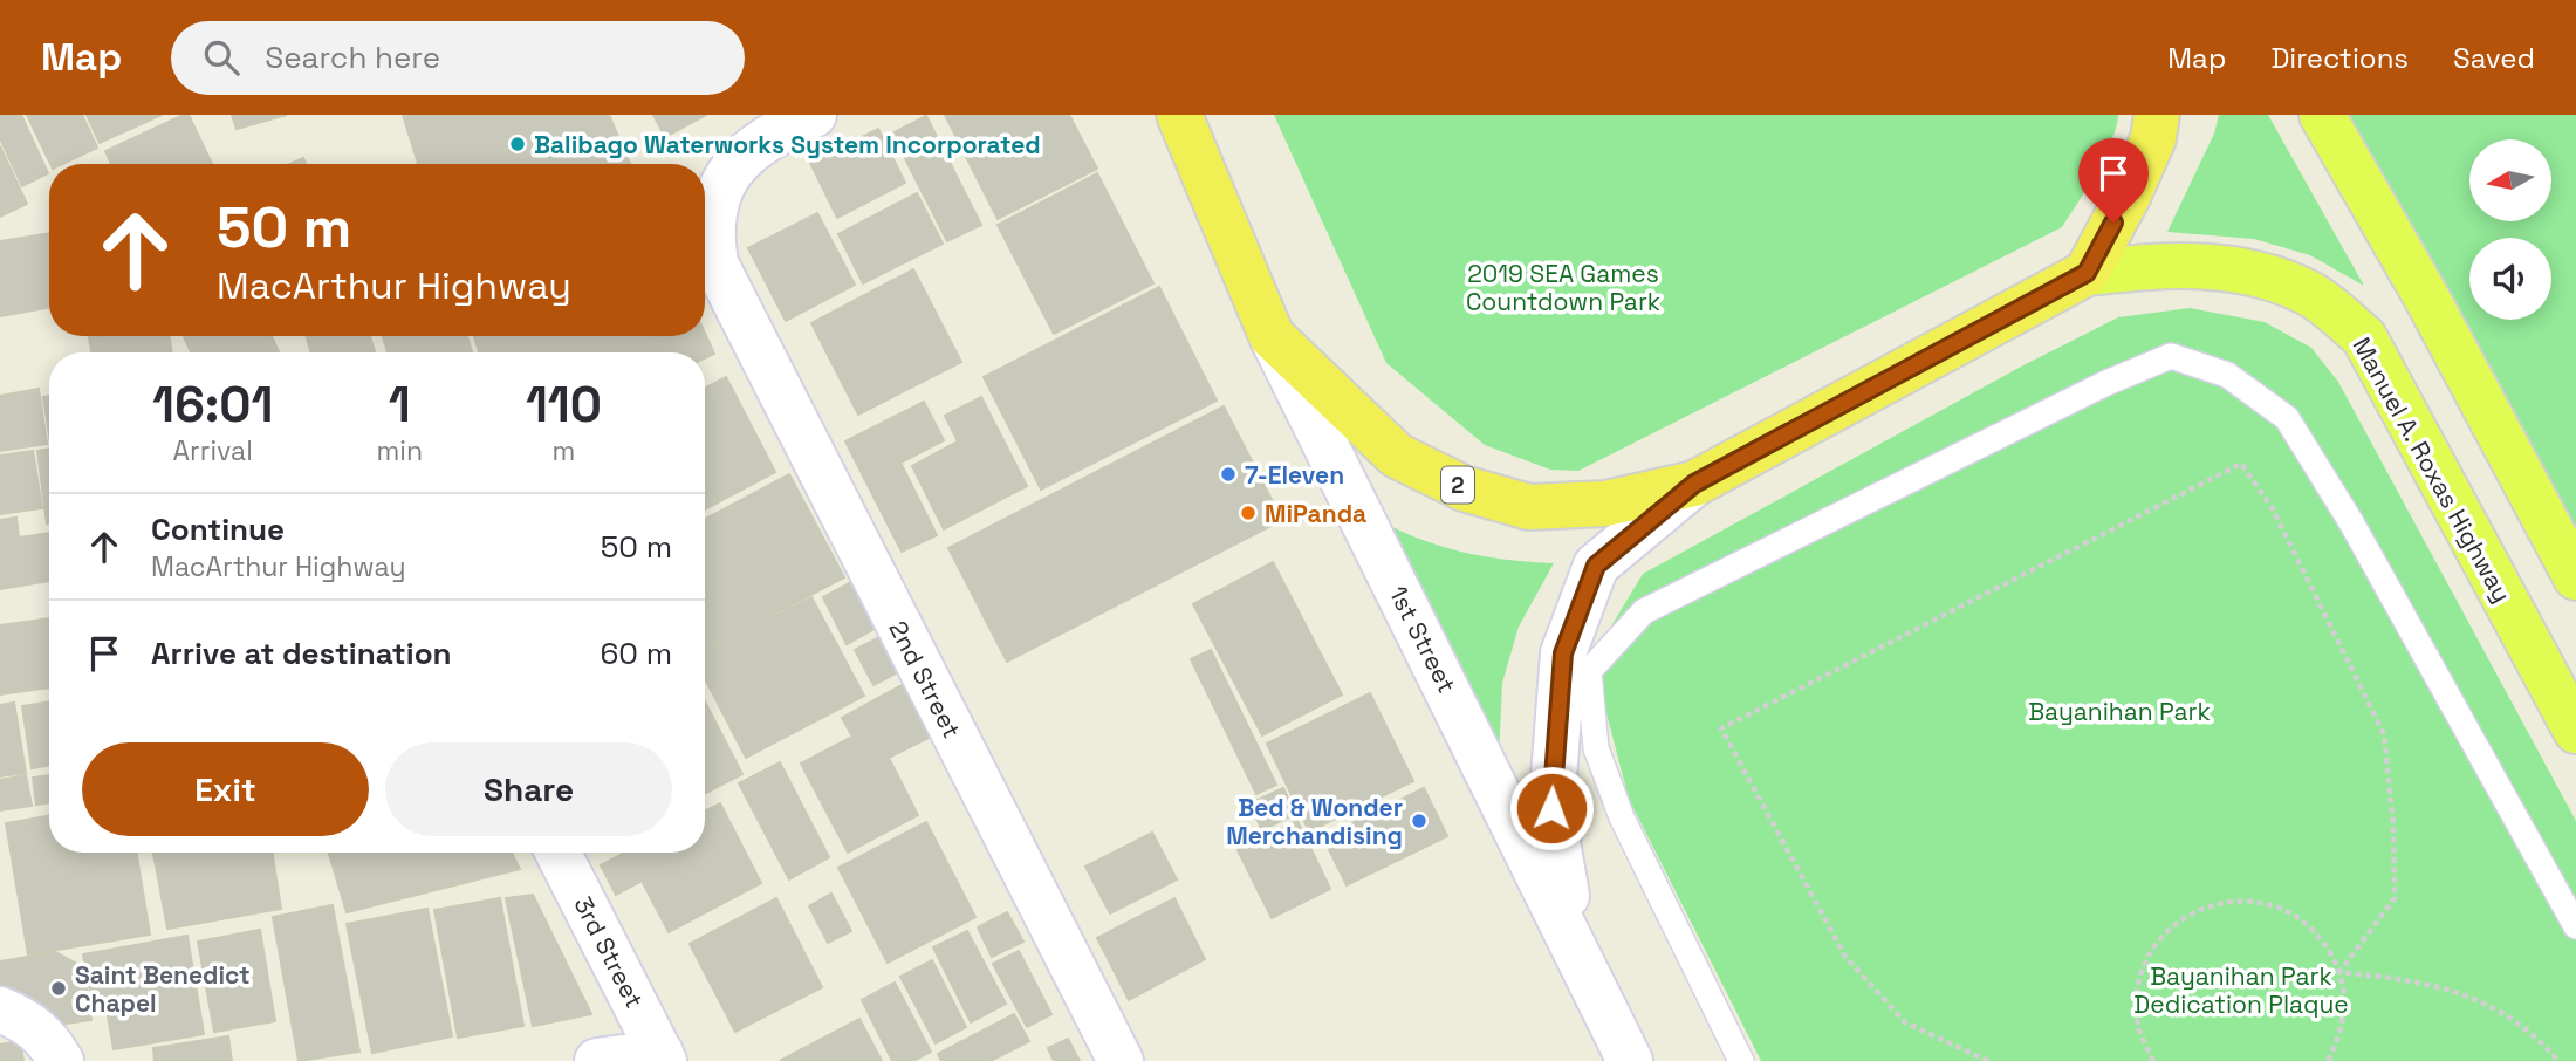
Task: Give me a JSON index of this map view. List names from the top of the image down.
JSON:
{
  "streets": {
    "highway": ["2"],
    "main road": ["Manuel A. Roxas Highway"],
    "street": ["1st Street", "2nd Street", "3rd Street"]
  },
  "crossings": [
    ["Manuel A. Roxas Highway", "2"],
    ["2", "1st Street"]
  ],
  "parks": ["2019 SEA Games Countdown Park", "Bayanihan Park", "Bayanihan Park Dedication Plaque"],
  "places": [
    "Balibago Waterworks System Incorporated",
    "7-Eleven",
    "MiPanda",
    "Bed & Wonder Merchandising",
    "Saint Benedict Chapel"
  ],
  "north": "left",
  "page": {
    "header": "Map",
    "search": "Search here",
    "nav": ["Map", "Directions", "Saved"],
    "turn": ["50 m", "MacArthur Highway"],
    "eta": [
      "16:01",
      "Arrival",
      "1",
      "min",
      "110",
      "m"
    ],
    "list": [
      {
        "name": "Continue",
        "note": "MacArthur Highway",
        "value": "50 m"
      },
      {
        "name": "Arrive at destination",
        "value": "60 m"
      }
    ],
    "buttons": ["Exit", "Share"]
  }
}
